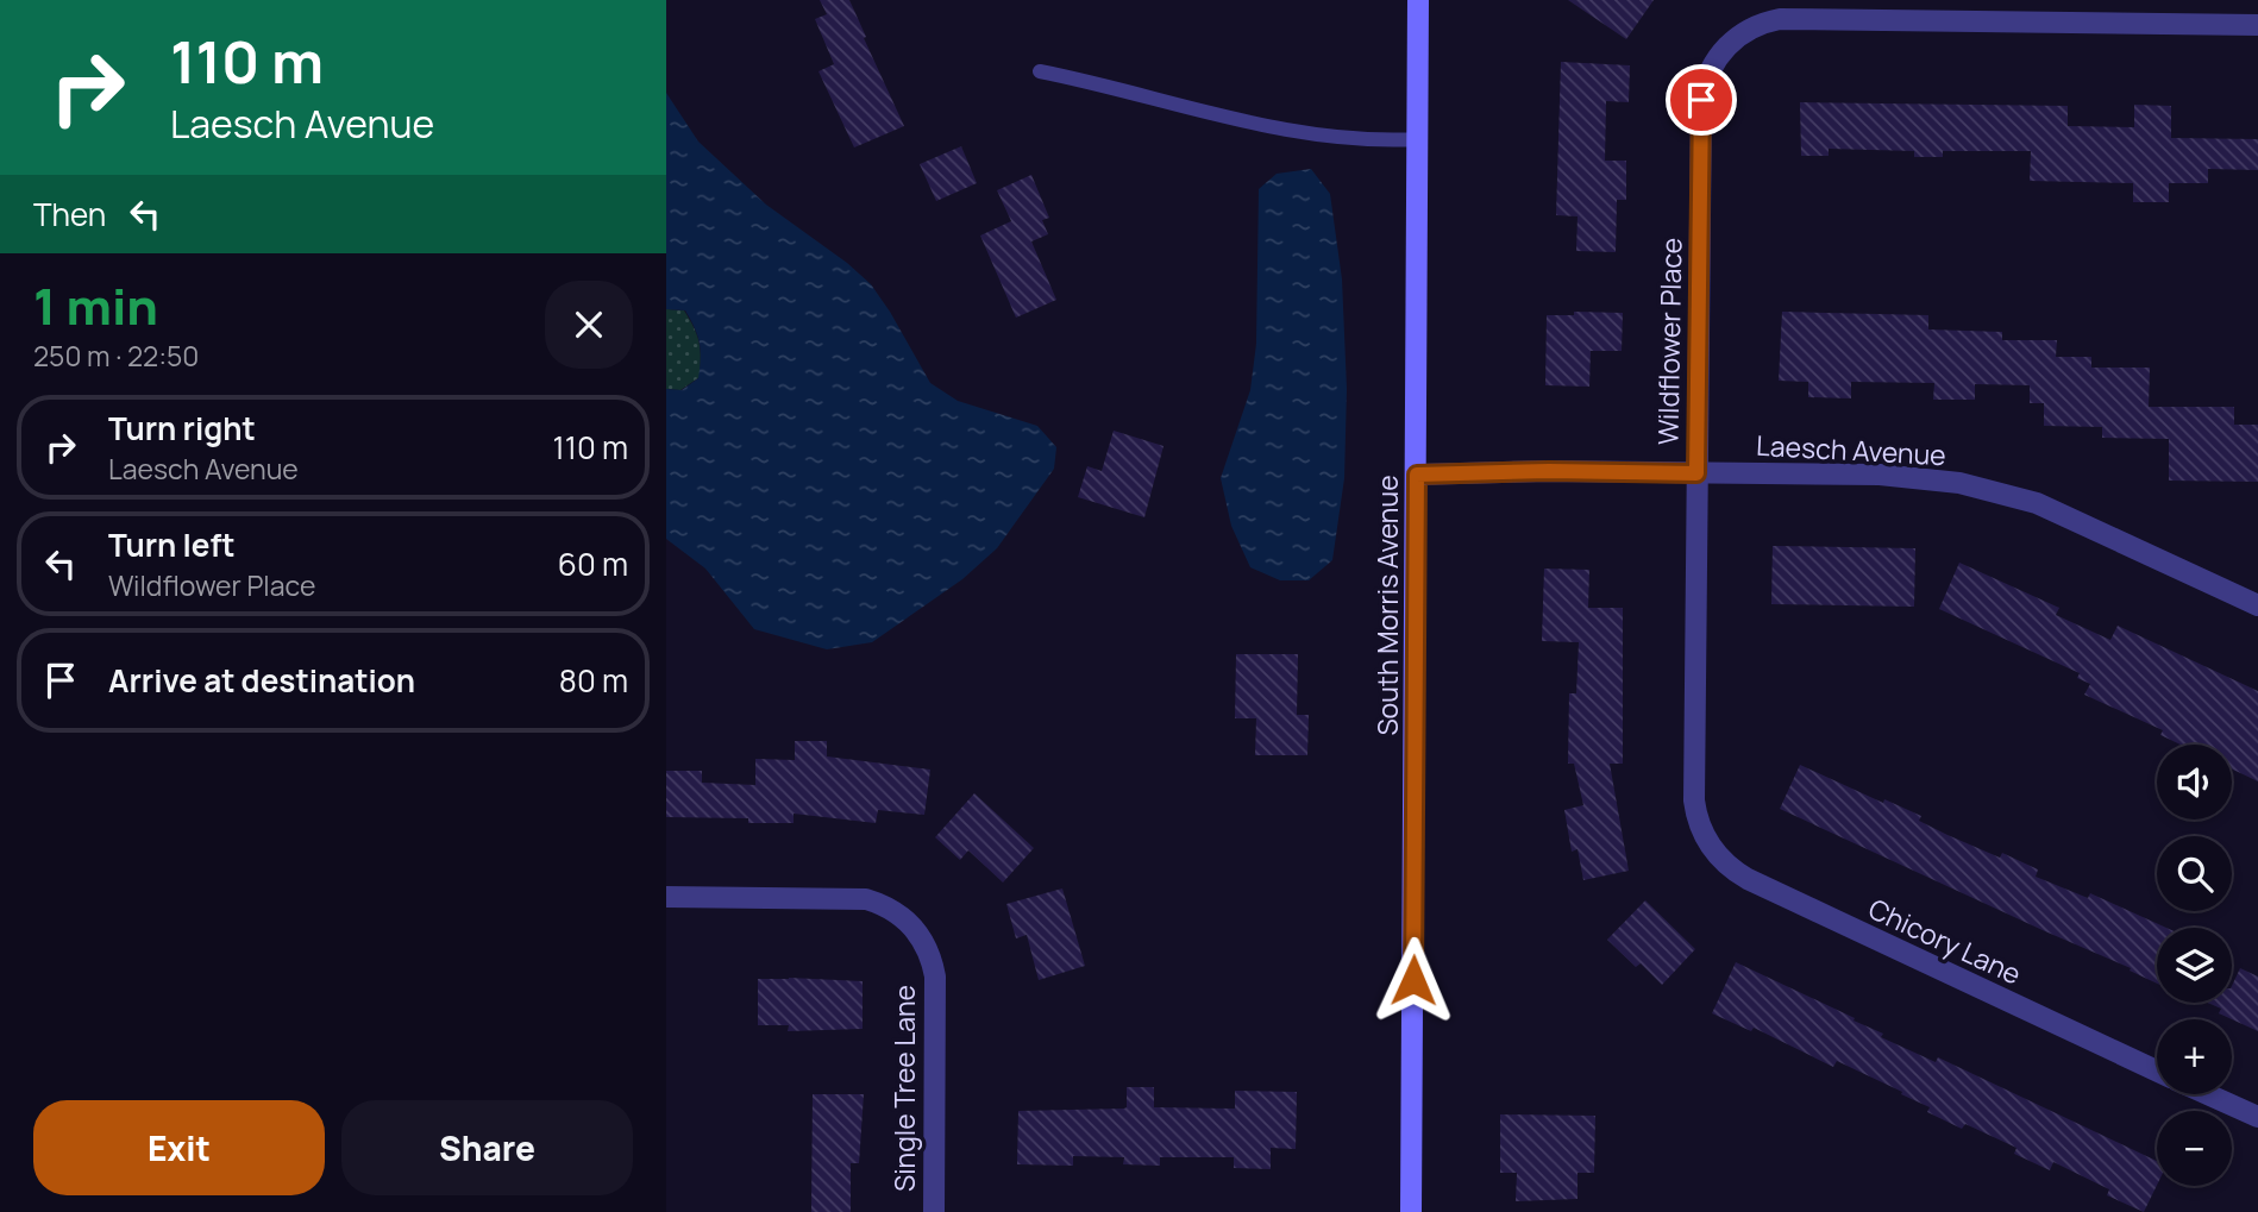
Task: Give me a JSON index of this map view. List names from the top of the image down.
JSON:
{
  "streets": {
    "street": [
      "Wildflower Place",
      "Laesch Avenue",
      "South Morris Avenue",
      "Chicory Lane",
      "Single Tree Lane"
    ]
  },
  "crossings": [
    ["Wildflower Place", "Laesch Avenue"],
    ["Wildflower Place", "Chicory Lane"],
    ["Laesch Avenue", "South Morris Avenue"]
  ],
  "page": {
    "turn": ["110 m", "Laesch Avenue"],
    "then": "Then",
    "heading": ["1 min", "250 m · 22:50"],
    "list": [
      {
        "name": "Turn right",
        "note": "Laesch Avenue",
        "value": "110 m"
      },
      {
        "name": "Turn left",
        "note": "Wildflower Place",
        "value": "60 m"
      },
      {
        "name": "Arrive at destination",
        "value": "80 m"
      }
    ],
    "map_buttons": ["+", "−"],
    "buttons": ["Exit", "Share"]
  }
}
